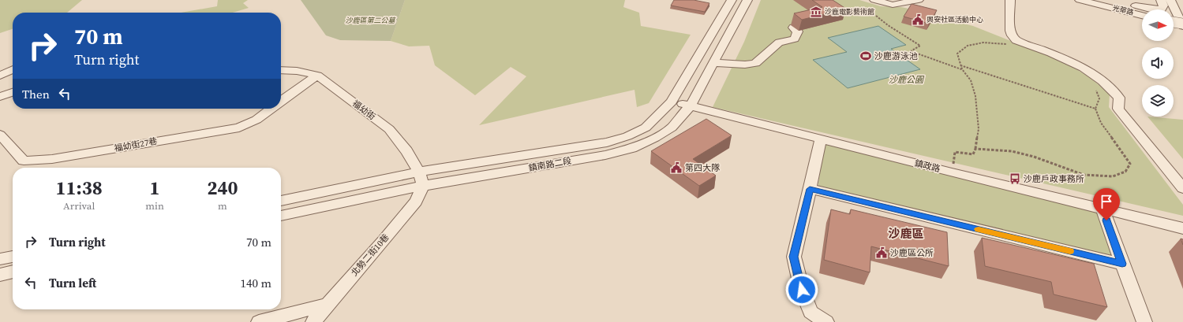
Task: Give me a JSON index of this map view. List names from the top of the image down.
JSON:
{
  "streets": {
    "street": [
      "光華路",
      "福幼街",
      "福幼街27巷",
      "鎮南路二段",
      "鎮政路",
      "北勢二街10巷"
    ]
  },
  "crossings": [
    ["福幼街", "福幼街27巷"],
    ["福幼街", "鎮南路二段"],
    ["福幼街", "北勢二街10巷"],
    ["鎮南路二段", "鎮政路"],
    ["鎮南路二段", "北勢二街10巷"]
  ],
  "districts": ["沙鹿區"],
  "parks": ["沙鹿區第二公墓", "沙鹿公園"],
  "places": {
    "museum": ["沙鹿電影藝術館"],
    "public building": ["興安社區活動中心", "第四大隊", "沙鹿區公所"],
    "sports": ["沙鹿游泳池"],
    "bus stop": ["沙鹿戶政事務所"]
  },
  "north": "right",
  "page": {
    "turn": ["70 m", "Turn right"],
    "then": "Then",
    "eta": [
      "11:38",
      "Arrival",
      "1",
      "min",
      "240",
      "m"
    ],
    "list": [
      {
        "name": "Turn right",
        "value": "70 m"
      },
      {
        "name": "Turn left",
        "value": "140 m"
      }
    ]
  }
}
